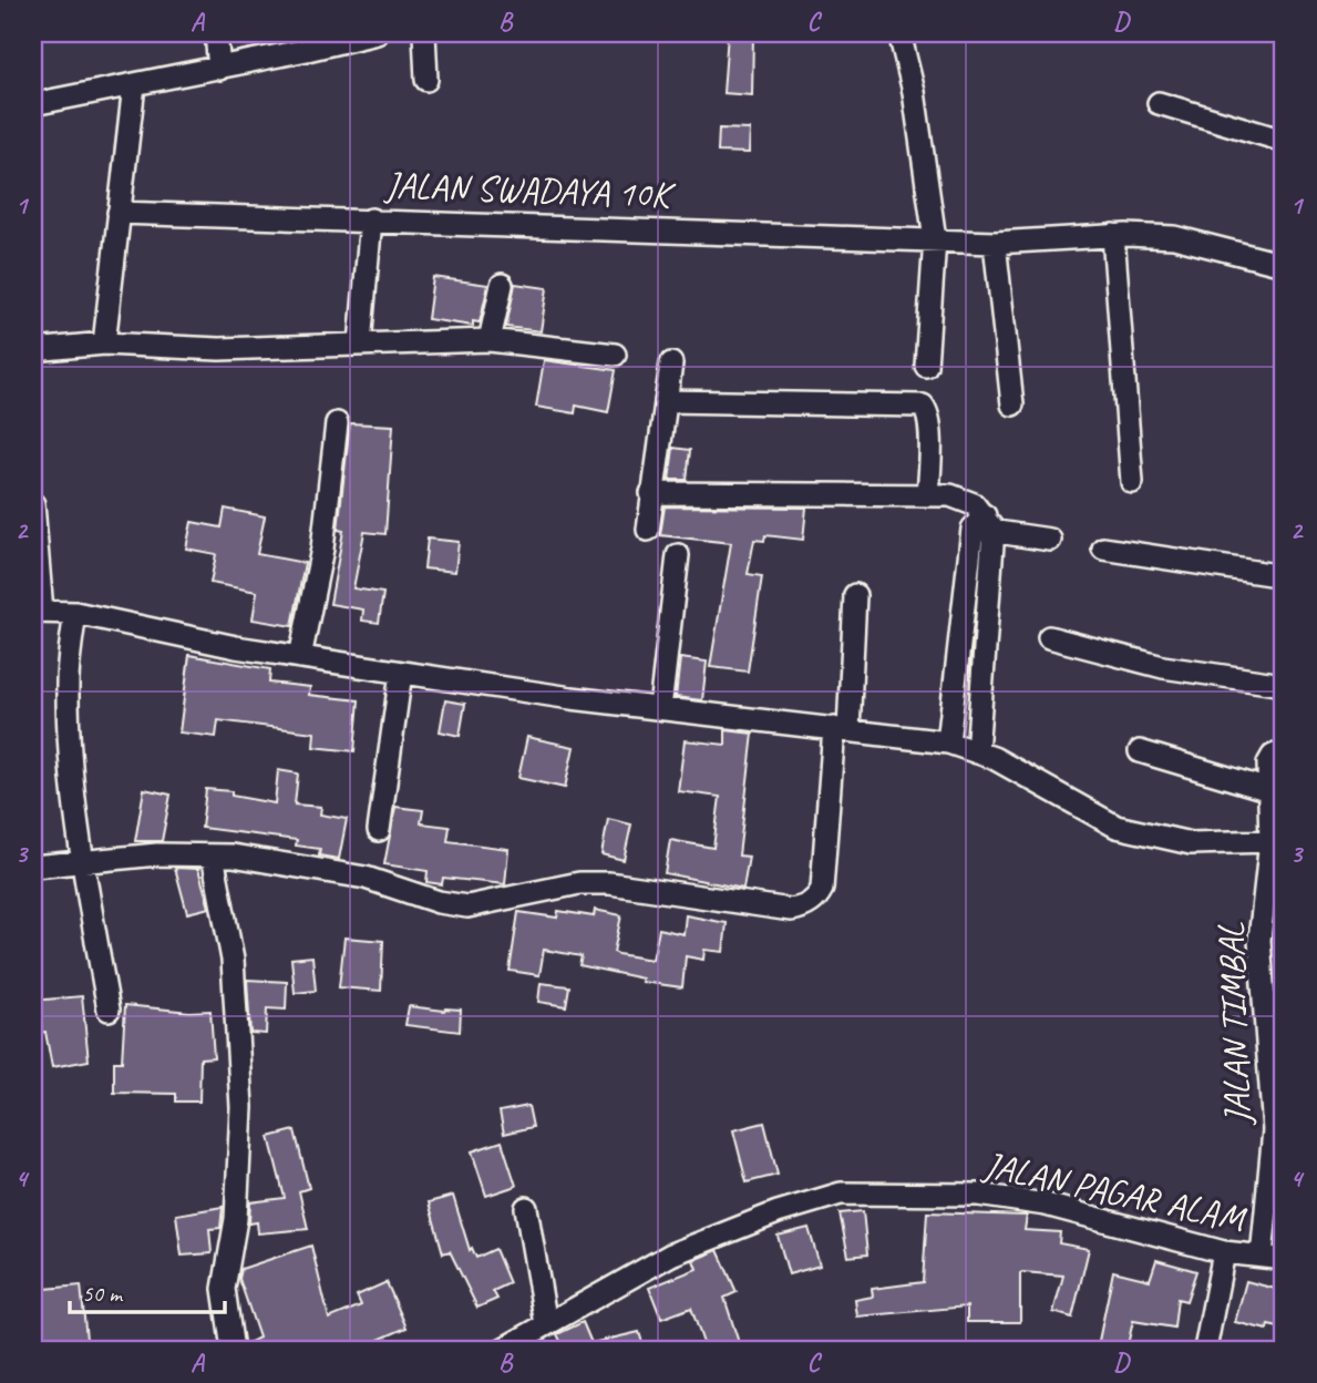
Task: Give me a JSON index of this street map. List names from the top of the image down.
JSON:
{
  "streets": {
    "street": ["JALAN SWADAYA 10K", "JALAN TIMBAL", "JALAN PAGAR ALAM"]
  },
  "crossings": [
    ["JALAN TIMBAL", "JALAN PAGAR ALAM"]
  ],
  "scale_bar": "50 m",
  "grid": {
    "columns": [
      "A",
      "B",
      "C",
      "D"
    ],
    "rows": [
      "1",
      "2",
      "3",
      "4"
    ]
  }
}
